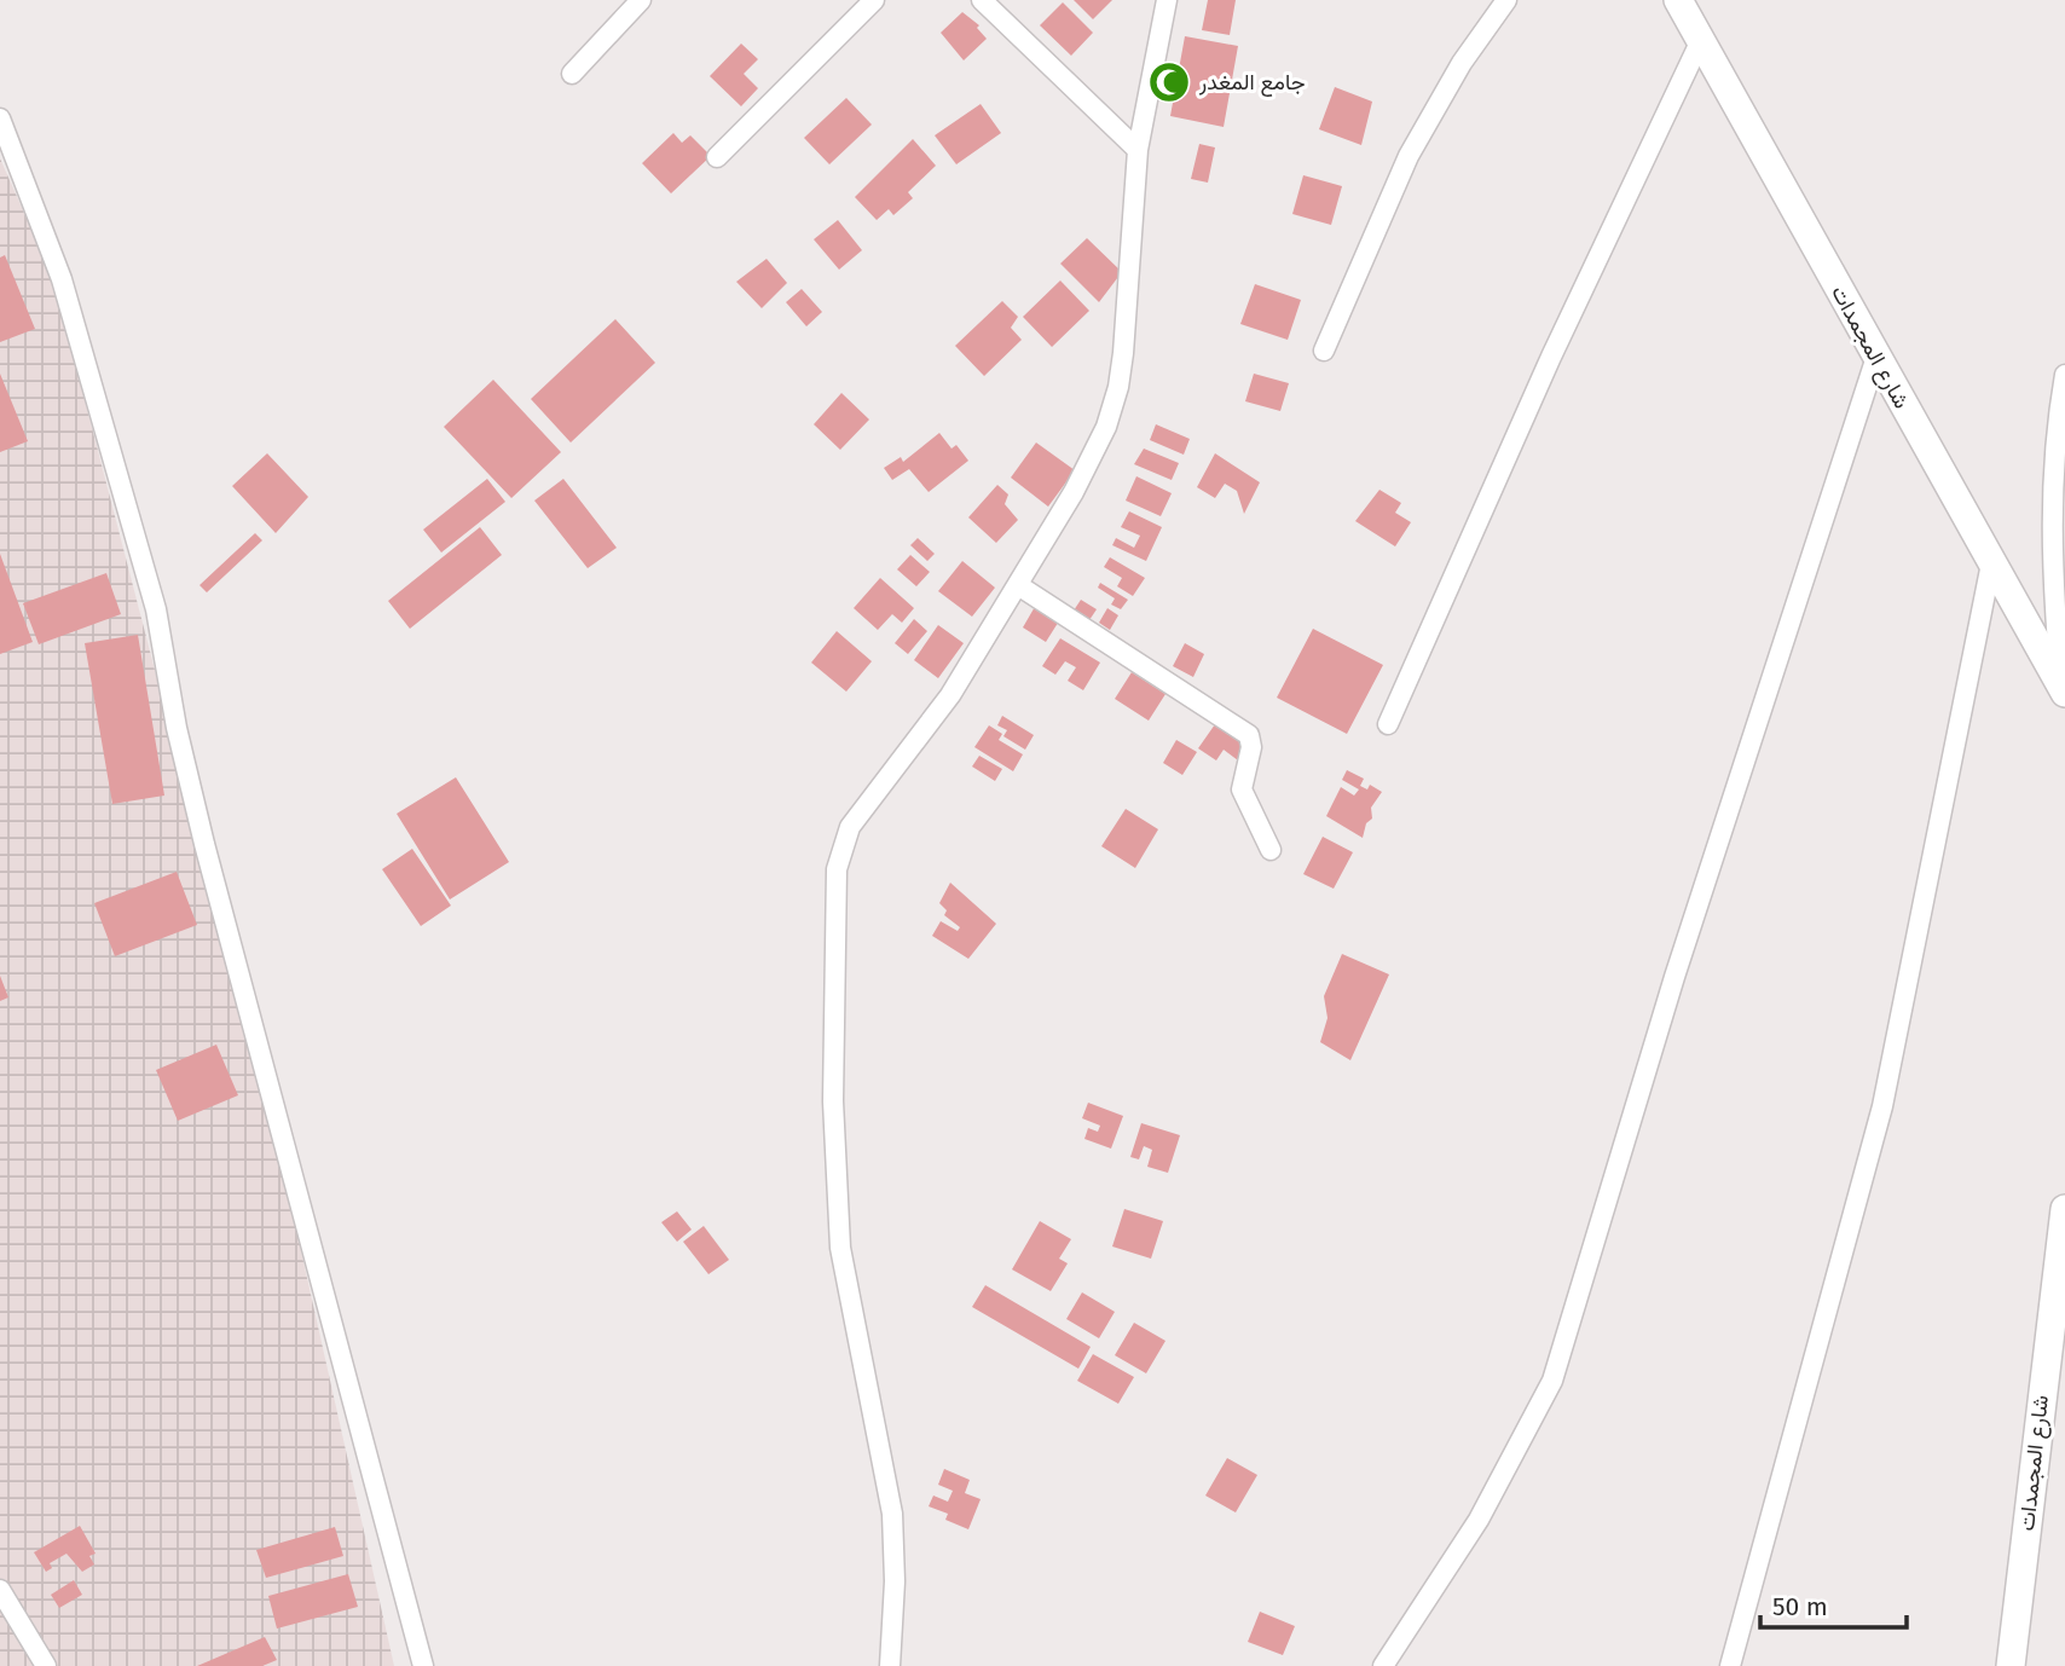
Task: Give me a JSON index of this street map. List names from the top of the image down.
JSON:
{
  "streets": {
    "main road": ["شارع المجمدات"]
  },
  "places": {
    "mosque": ["جامع المغدر"]
  },
  "scale_bar": "50 m"
}
